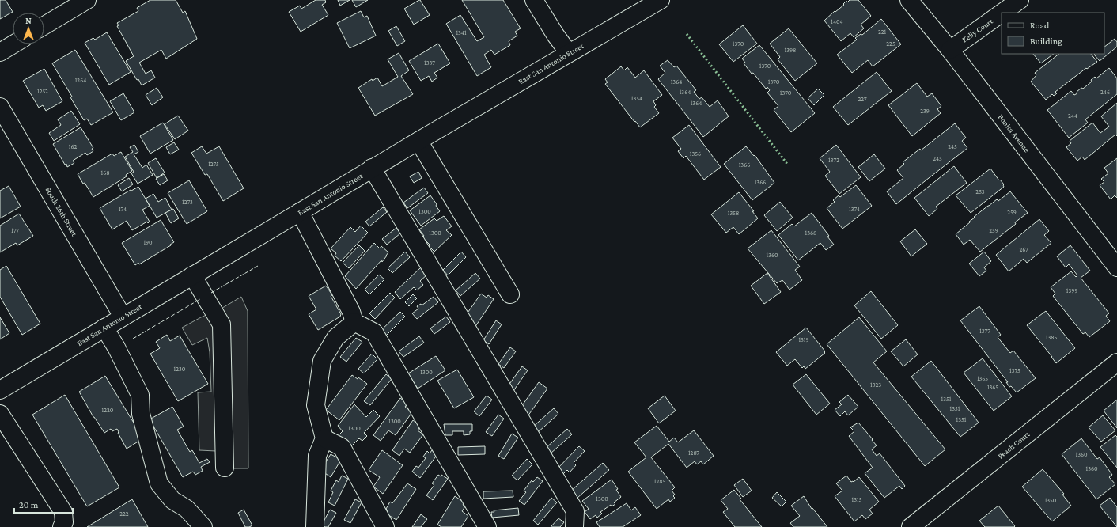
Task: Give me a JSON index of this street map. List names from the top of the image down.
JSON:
{
  "streets": {
    "street": [
      "Kelly Court",
      "East San Antonio Street",
      "Bonita Avenue",
      "South 26th Street",
      "Peach Court"
    ]
  },
  "crossings": [
    ["Kelly Court", "Bonita Avenue"],
    ["East San Antonio Street", "South 26th Street"]
  ],
  "house_numbers": [
    "1404",
    "221",
    "1341",
    "1370",
    "225",
    "1398",
    "1337",
    "1370",
    "1264",
    "1364",
    "1370",
    "1252",
    "1364",
    "246",
    "1370",
    "1354",
    "227",
    "1364",
    "239",
    "244",
    "162",
    "245",
    "1356",
    "245",
    "1372",
    "1275",
    "1366",
    "168",
    "1366",
    "253",
    "1273",
    "174",
    "1374",
    "1300",
    "259",
    "1358",
    "177",
    "259",
    "1300",
    "1368",
    "190",
    "267",
    "1360",
    "1399",
    "1377",
    "1385",
    "1319",
    "1230",
    "1375",
    "1300",
    "1365",
    "1323",
    "1365",
    "1351",
    "1351",
    "1220",
    "1351",
    "1300",
    "1300",
    "1287",
    "1360",
    "1360",
    "1285",
    "1300",
    "1315",
    "1350",
    "222"
  ],
  "legend": ["Road", "Building"],
  "scale_bar": "20 m",
  "north": "top"
}
